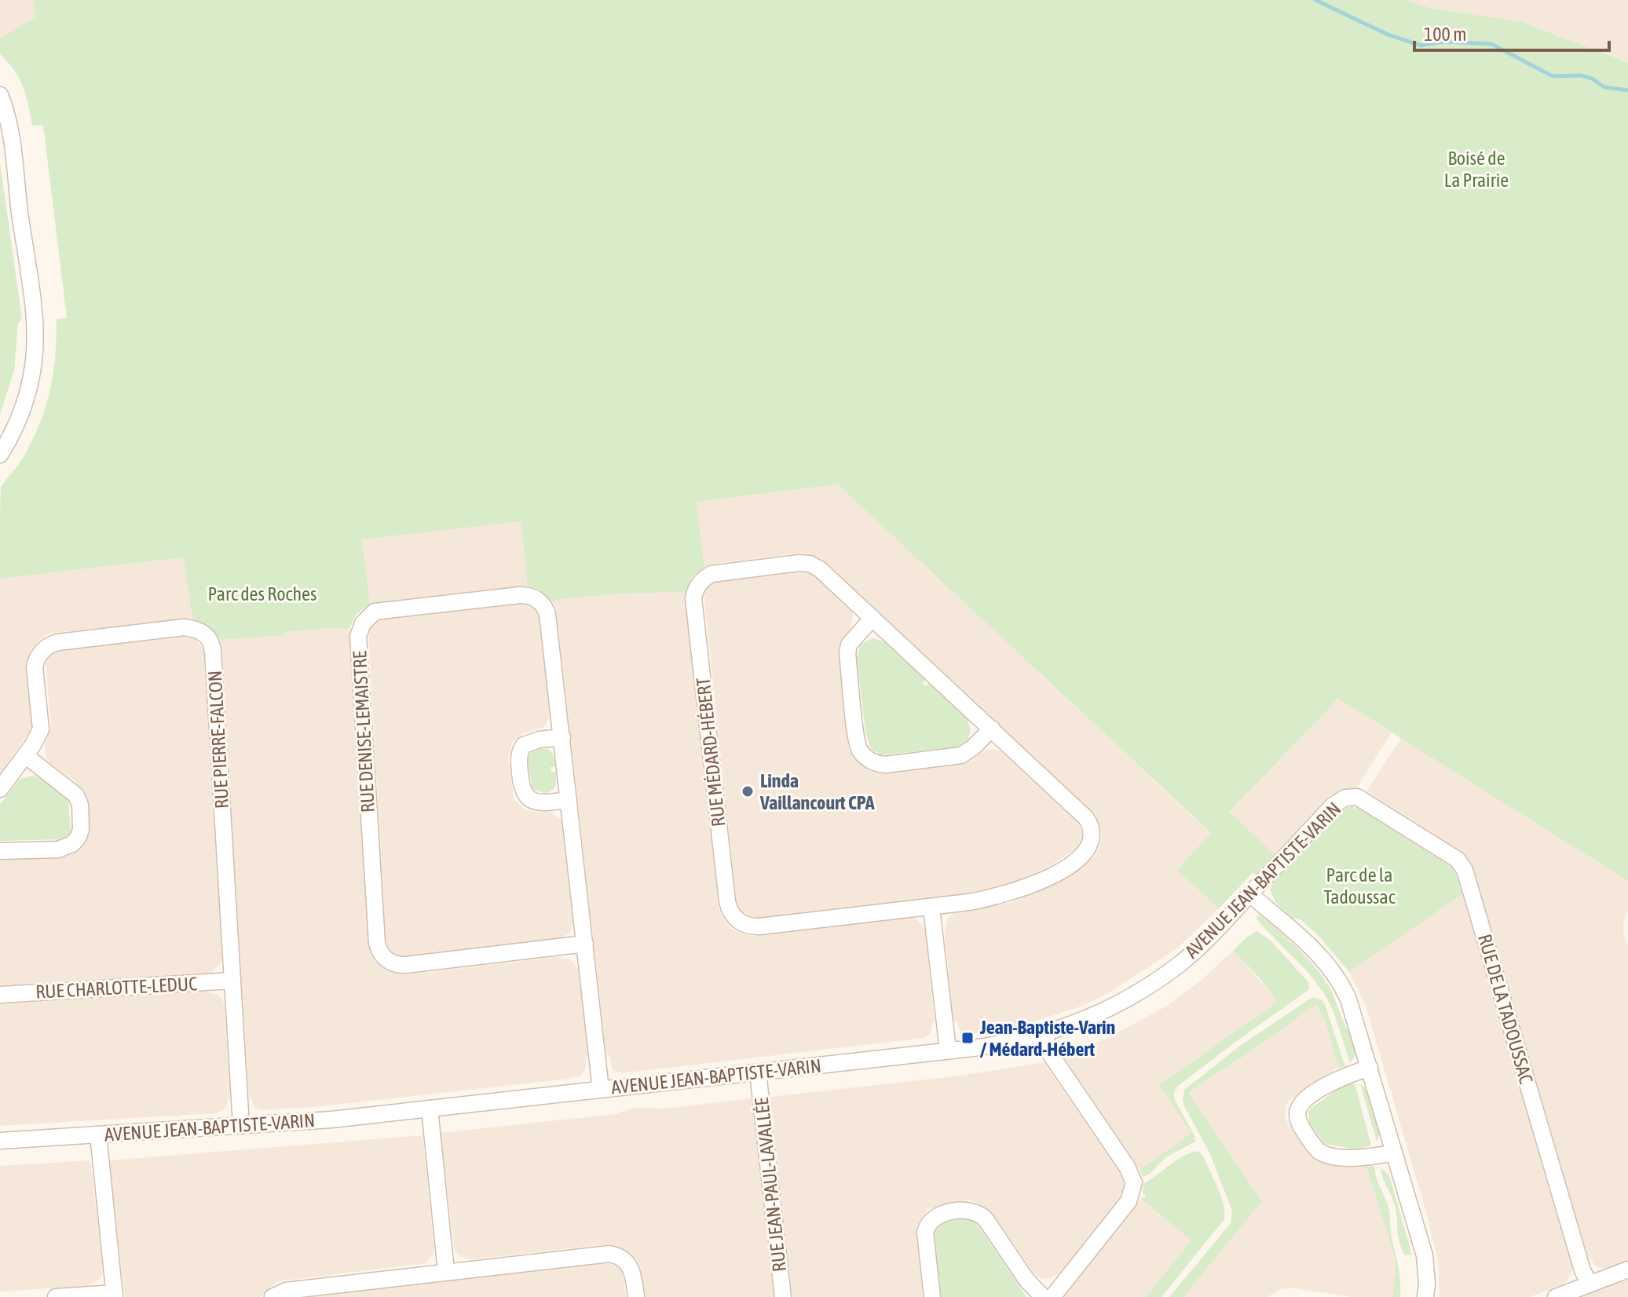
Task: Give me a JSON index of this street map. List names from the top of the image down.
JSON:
{
  "streets": {
    "street": [
      "RUE DENISE-LEMAISTRE",
      "RUE PIERRE-FALCON",
      "RUE MÉDARD-HÉBERT",
      "AVENUE JEAN-BAPTISTE-VARIN",
      "RUE CHARLOTTE-LEDUC",
      "RUE DE LA TADOUSSAC",
      "RUE JEAN-PAUL-LAVALLÉE"
    ]
  },
  "crossings": [
    ["RUE DENISE-LEMAISTRE", "AVENUE JEAN-BAPTISTE-VARIN"],
    ["RUE PIERRE-FALCON", "AVENUE JEAN-BAPTISTE-VARIN"],
    ["RUE PIERRE-FALCON", "RUE CHARLOTTE-LEDUC"],
    ["AVENUE JEAN-BAPTISTE-VARIN", "RUE DE LA TADOUSSAC"],
    ["AVENUE JEAN-BAPTISTE-VARIN", "RUE JEAN-PAUL-LAVALLÉE"]
  ],
  "parks": ["Boisé de La Prairie", "Parc des Roches", "Parc de la Tadoussac"],
  "places": {
    "other": ["Linda Vaillancourt CPA"],
    "transit": ["Jean-Baptiste-Varin / Médard-Hébert"]
  },
  "scale_bar": "100 m"
}
